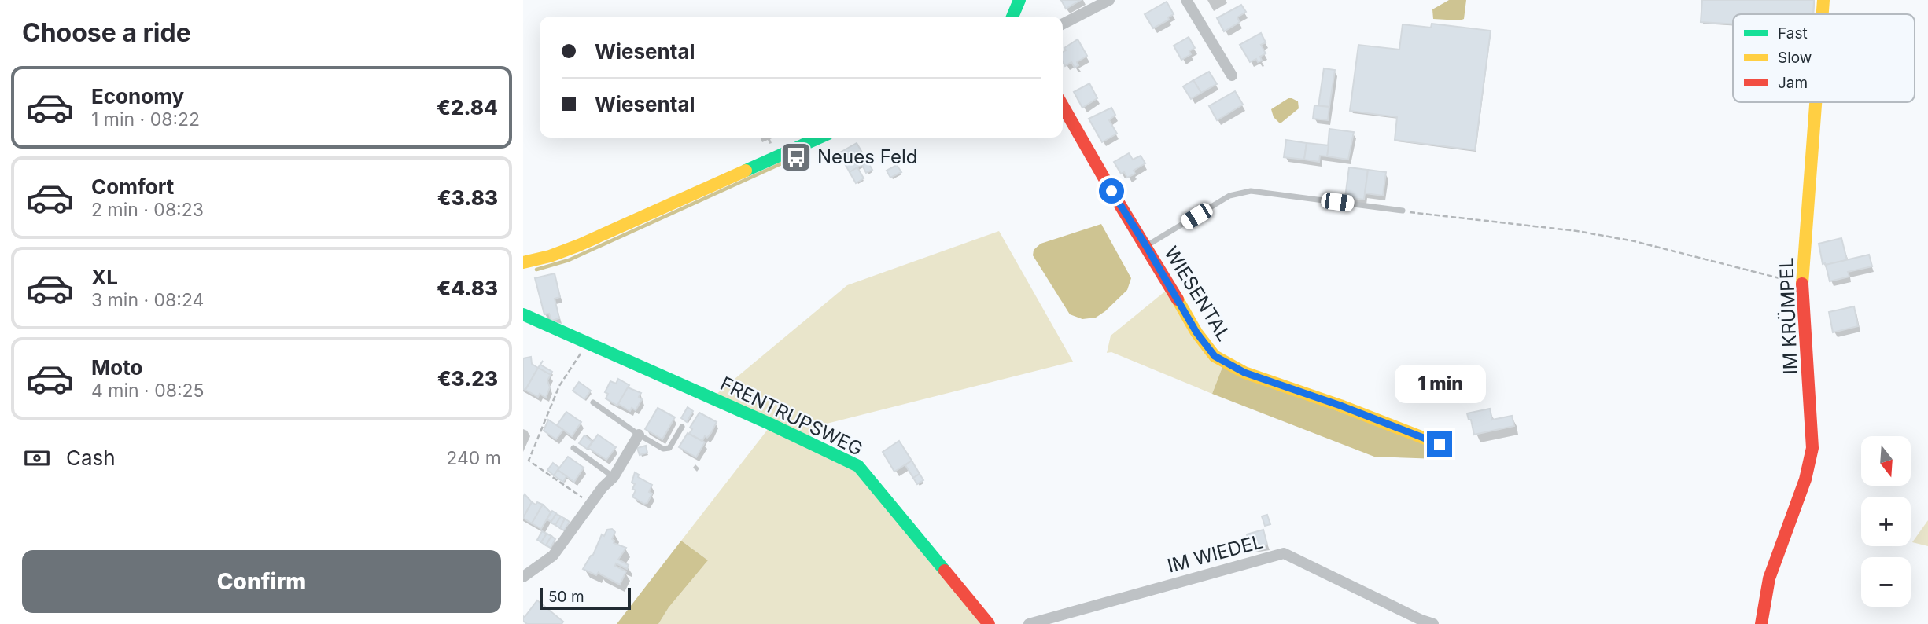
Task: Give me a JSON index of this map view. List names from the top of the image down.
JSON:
{
  "streets": {
    "street": [
      "WIESENTAL",
      "IM KRÜMPEL",
      "FRENTRUPSWEG",
      "IM WIEDEL"
    ]
  },
  "places": {
    "bus stop": ["Neues Feld"]
  },
  "legend": ["Fast", "Slow", "Jam"],
  "scale_bar": "50 m",
  "north": "bottom",
  "page": {
    "heading": "Choose a ride",
    "banner": ["Wiesental", "Wiesental"],
    "list": [
      {
        "name": "Economy",
        "note": "1 min · 08:22",
        "value": "€2.84"
      },
      {
        "name": "Comfort",
        "note": "2 min · 08:23",
        "value": "€3.83"
      },
      {
        "name": "XL",
        "note": "3 min · 08:24",
        "value": "€4.83"
      },
      {
        "name": "Moto",
        "note": "4 min · 08:25",
        "value": "€3.23"
      }
    ],
    "bubble": "1 min",
    "pay": ["Cash", "240 m"],
    "map_buttons": ["+", "−"],
    "buttons": "Confirm",
    "scale": "50 m"
  }
}
